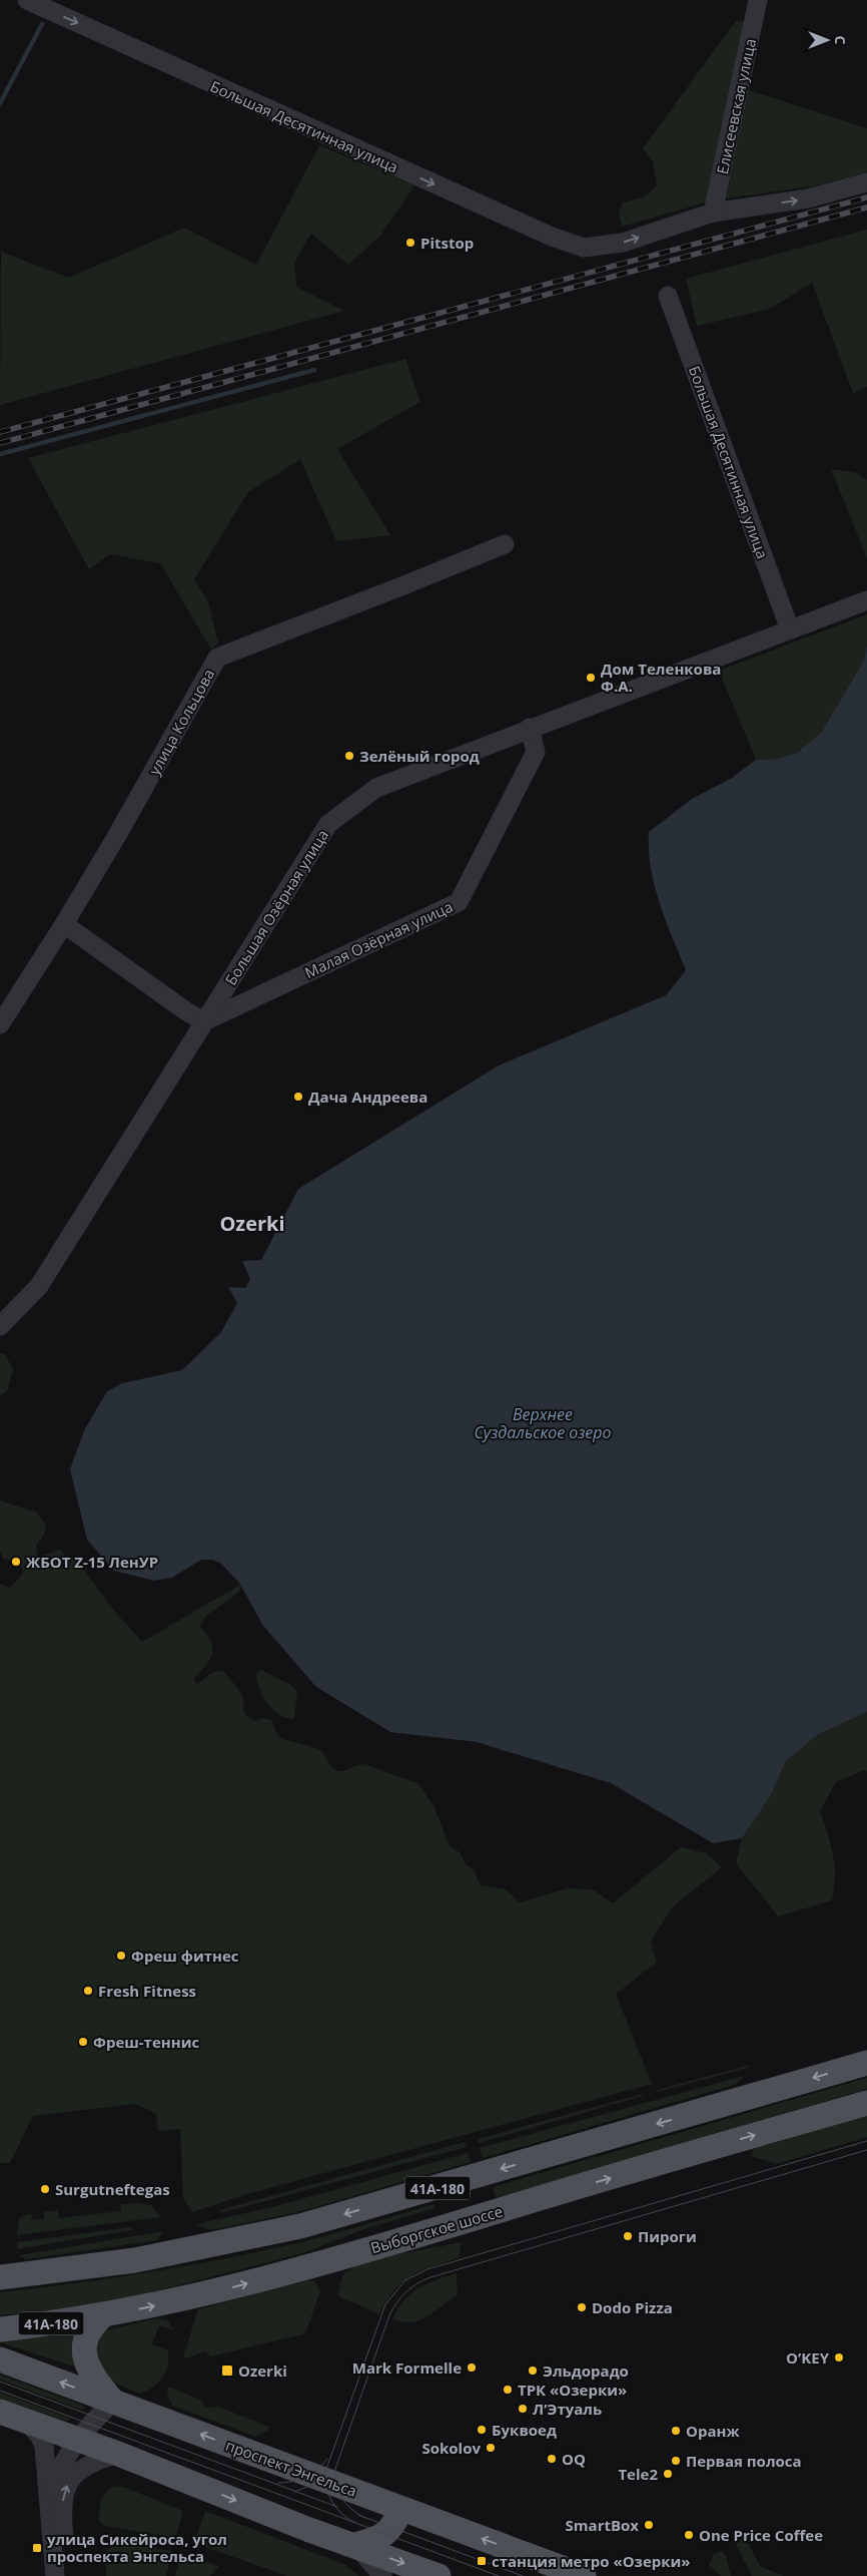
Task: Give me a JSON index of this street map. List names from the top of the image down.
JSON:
{
  "streets": {
    "main road": ["41А-180", "Выборгское шоссе", "проспект Энгельса"],
    "street": [
      "Елисеевская улица",
      "Большая Десятинная улица",
      "улица Кольцова",
      "Большая Озёрная улица",
      "Малая Озёрная улица"
    ]
  },
  "crossings": [
    ["Елисеевская улица", "Большая Десятинная улица"],
    ["Большая Десятинная улица", "Большая Озёрная улица"],
    ["Большая Озёрная улица", "Малая Озёрная улица"]
  ],
  "one_way": ["Большая Десятинная улица"],
  "districts": ["Ozerki"],
  "water": ["Верхнее Суздальское озеро"],
  "places": {
    "other": [
      "Pitstop",
      "Дом Теленкова Ф.А.",
      "Зелёный город",
      "Дача Андреева",
      "ЖБОТ Z-15 ЛенУР",
      "Фреш фитнес",
      "Fresh Fitness",
      "Фреш-теннис",
      "Surgutneftegas",
      "Пироги",
      "Dodo Pizza",
      "O’KEY",
      "Mark Formelle",
      "Эльдорадо",
      "ТРК «Озерки»",
      "Л’Этуаль",
      "Буквоед",
      "Оранж",
      "Sokolov",
      "OQ",
      "Первая полоса",
      "Tele2",
      "SmartBox",
      "One Price Coffee"
    ],
    "transit": ["Ozerki", "улица Сикейроса, угол проспекта Энгельса", "станция метро «Озерки»"]
  },
  "north": "right"
}
